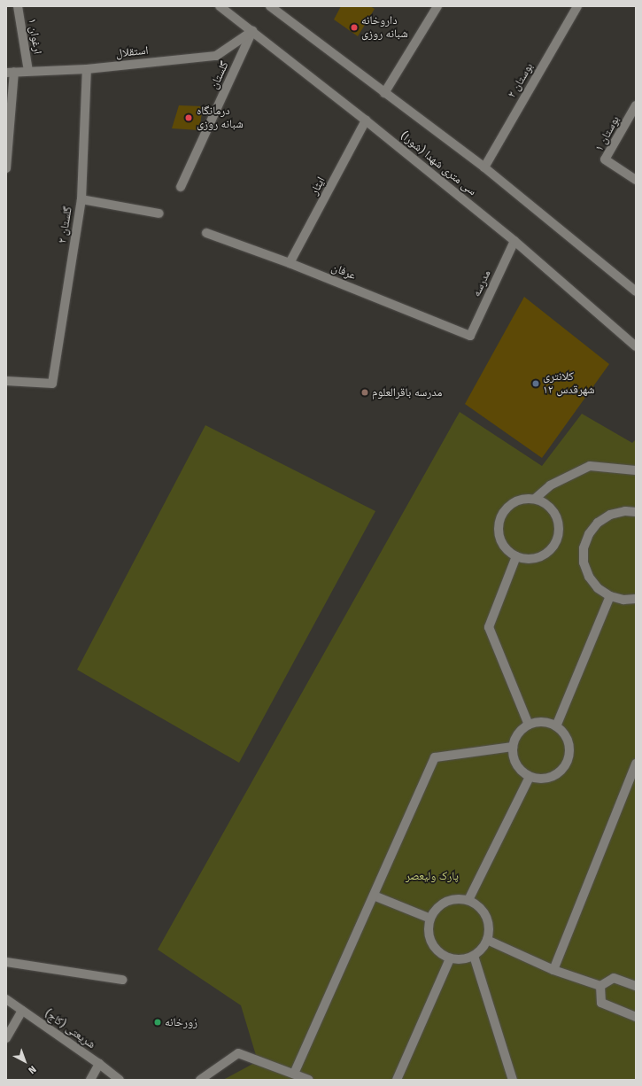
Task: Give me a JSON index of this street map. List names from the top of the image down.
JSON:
{
  "streets": {
    "street": [
      "ارغوان ۱",
      "استقلال",
      "گلستان",
      "بوستان ۲",
      "بوستان ۱",
      "سی متری شهدا (شورا)",
      "ایثار",
      "گلستان ۲",
      "عرفان",
      "مدرسه",
      "شریعتی (کاج)"
    ]
  },
  "crossings": [
    ["ارغوان ۱", "استقلال"],
    ["استقلال", "گلستان"],
    ["استقلال", "سی متری شهدا (شورا)"],
    ["استقلال", "گلستان ۲"],
    ["گلستان", "سی متری شهدا (شورا)"],
    ["بوستان ۲", "سی متری شهدا (شورا)"],
    ["سی متری شهدا (شورا)", "ایثار"],
    ["سی متری شهدا (شورا)", "مدرسه"],
    ["ایثار", "عرفان"],
    ["عرفان", "مدرسه"]
  ],
  "parks": ["پارک ولیعصر"],
  "places": [
    "داروخانه شبانه روزی",
    "درمانگاه شبانه روزی",
    "کلانتری ۱۲ شهرقدس",
    "مدرسه باقرالعلوم",
    "زورخانه"
  ],
  "north": "bottom right"
}
